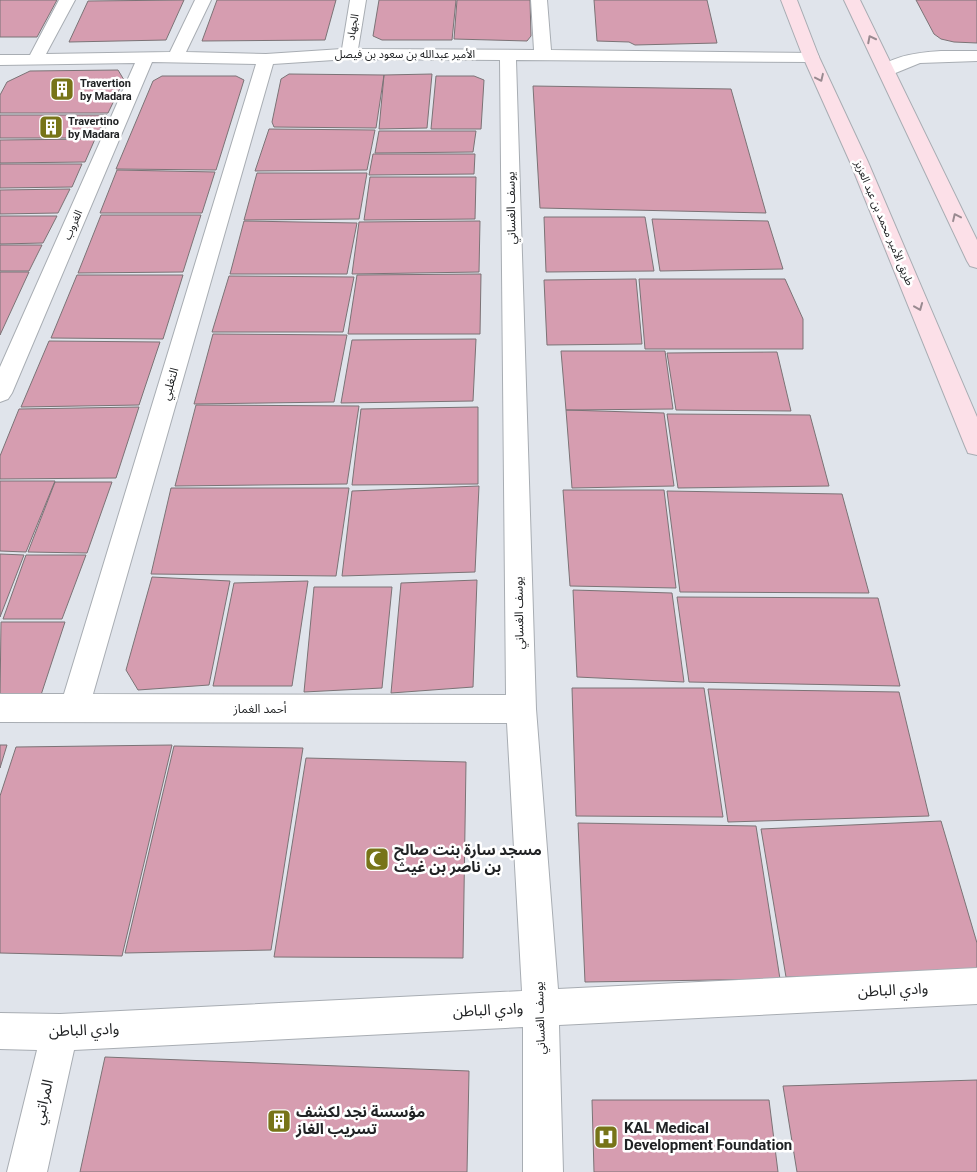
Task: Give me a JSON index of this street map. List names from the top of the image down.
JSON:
{
  "streets": {
    "main road": ["طريق الأمير محمد بن عبد العزيز"],
    "street": [
      "الجهاد",
      "الأمير عبدالله بن سعود بن فيصل",
      "يوسف الغساني",
      "الغروب",
      "التغلبي",
      "أحمد الغماز",
      "وادي الباطن",
      "المراتبي"
    ]
  },
  "crossings": [
    ["الجهاد", "الأمير عبدالله بن سعود بن فيصل"],
    ["الأمير عبدالله بن سعود بن فيصل", "يوسف الغساني"],
    ["الأمير عبدالله بن سعود بن فيصل", "طريق الأمير محمد بن عبد العزيز"],
    ["الأمير عبدالله بن سعود بن فيصل", "الغروب"],
    ["الأمير عبدالله بن سعود بن فيصل", "التغلبي"],
    ["يوسف الغساني", "أحمد الغماز"],
    ["يوسف الغساني", "وادي الباطن"],
    ["التغلبي", "أحمد الغماز"],
    ["وادي الباطن", "المراتبي"]
  ],
  "places": {
    "building": ["Travertion by Madara", "Travertino by Madara", "مؤسسة نجد لكشف تسريب الغاز"],
    "mosque": ["مسجد سارة بنت صالح بن ناصر بن غيث"],
    "hospital": ["KAL Medical Development Foundation"]
  }
}
